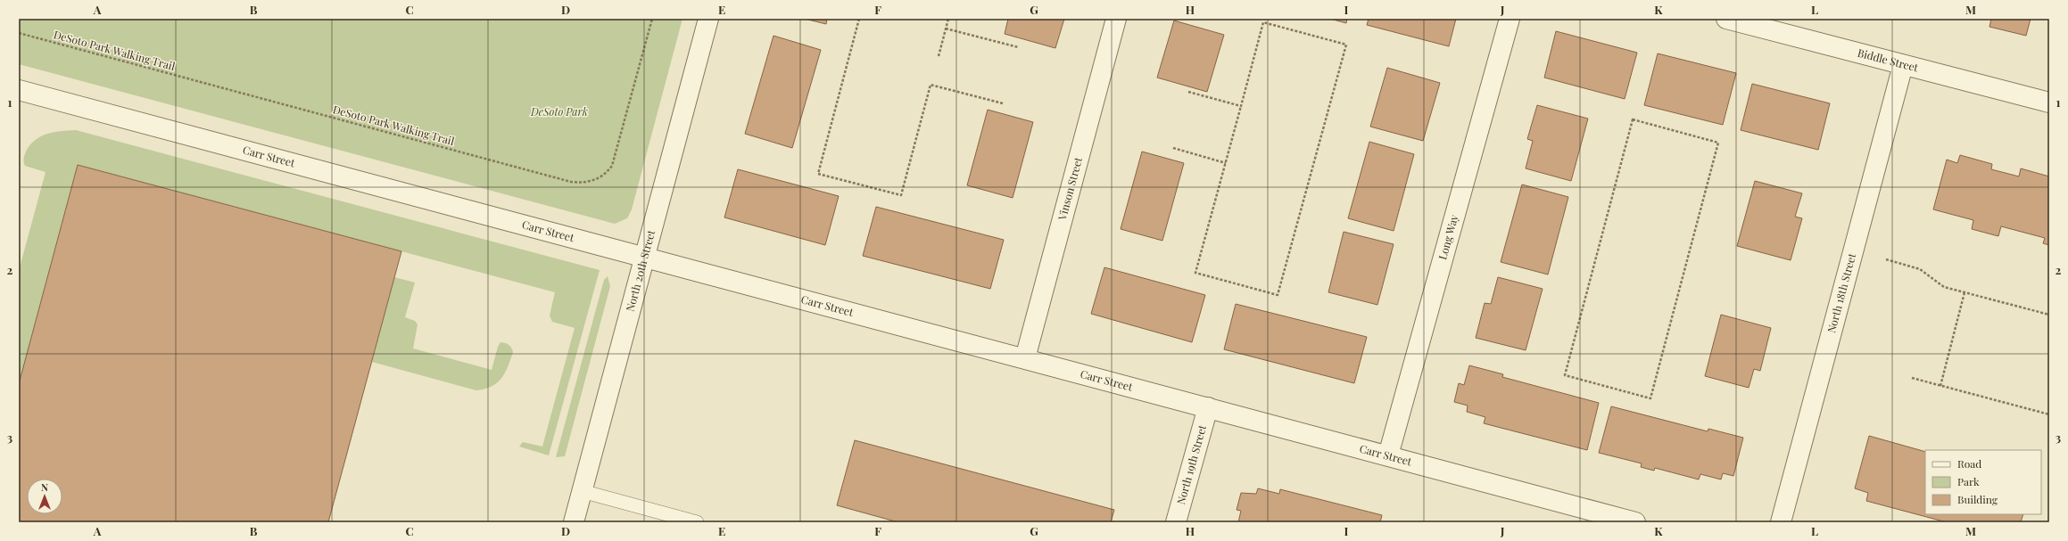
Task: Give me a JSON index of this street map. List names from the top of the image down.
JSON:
{
  "streets": {
    "street": [
      "Biddle Street",
      "Carr Street",
      "Vinson Street",
      "Long Way",
      "North 20th Street",
      "North 18th Street",
      "North 19th Street"
    ],
    "path": ["DeSoto Park Walking Trail"]
  },
  "crossings": [
    ["Biddle Street", "North 18th Street"],
    ["Carr Street", "Vinson Street"],
    ["Carr Street", "Long Way"],
    ["Carr Street", "North 20th Street"],
    ["Carr Street", "North 19th Street"]
  ],
  "parks": ["DeSoto Park"],
  "legend": ["Road", "Park", "Building"],
  "north": "top",
  "grid": {
    "columns": [
      "A",
      "B",
      "C",
      "D",
      "E",
      "F",
      "G",
      "H",
      "I",
      "J",
      "K",
      "L",
      "M"
    ],
    "rows": ["1", "2", "3"]
  }
}
